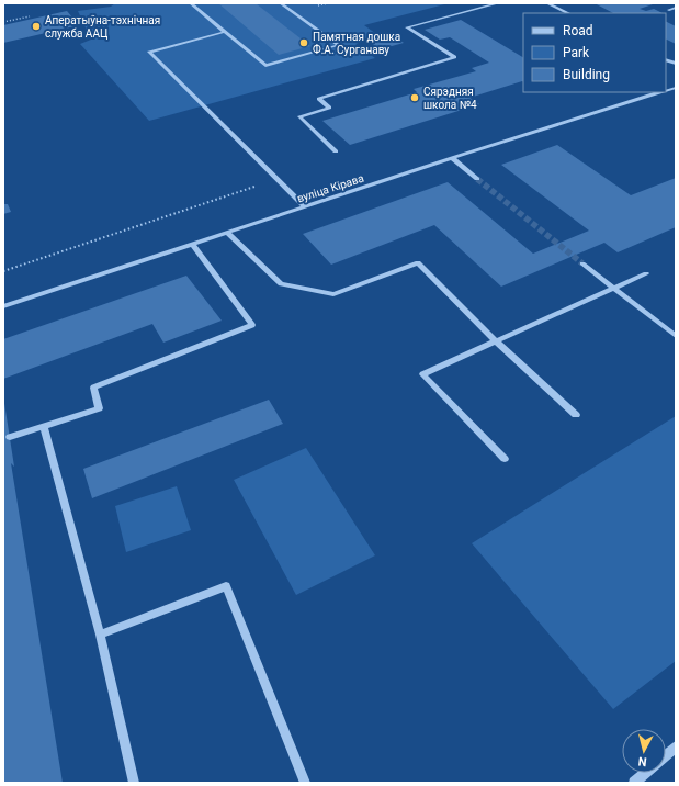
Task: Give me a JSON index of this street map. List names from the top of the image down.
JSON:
{
  "streets": {
    "street": ["вуліца Кірава"]
  },
  "places": ["Аператыўна-тэхнічная служба ААЦ", "Памятная дошка Ф.А. Сурганаву", "Сярэдняя школа №4"],
  "legend": ["Road", "Park", "Building"],
  "north": "bottom"
}
